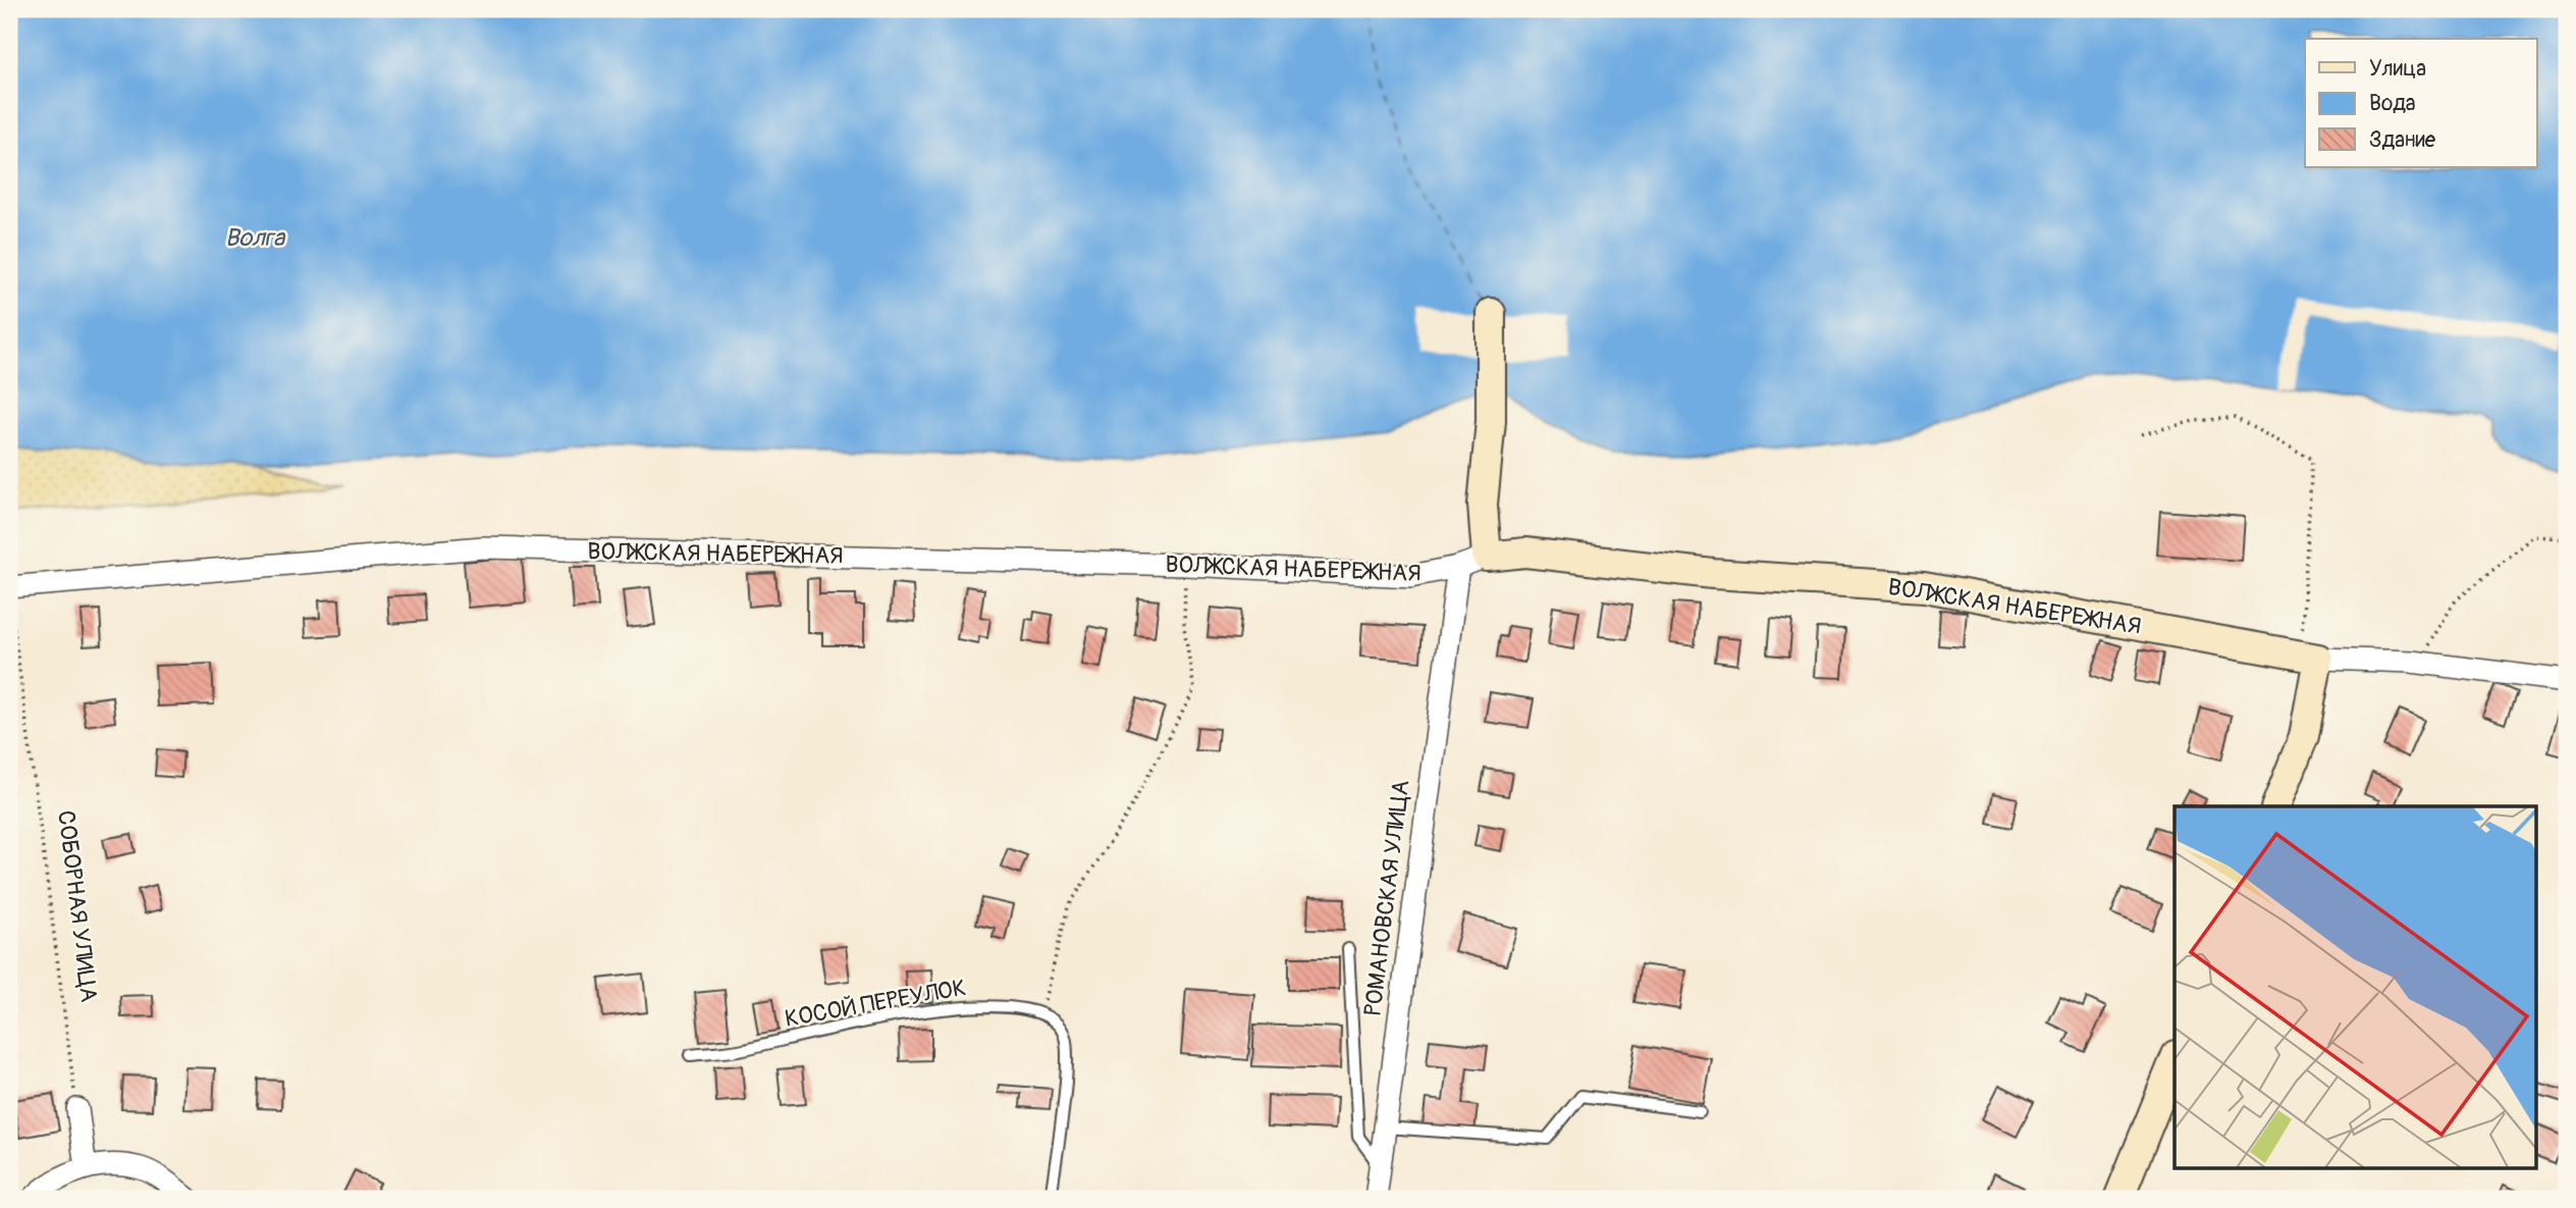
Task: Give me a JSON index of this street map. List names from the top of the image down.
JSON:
{
  "streets": {
    "street": ["ВОЛЖСКАЯ НАБЕРЕЖНАЯ", "РОМАНОВСКАЯ УЛИЦА"],
    "lane": ["КОСОЙ ПЕРЕУЛОК"],
    "path": ["СОБОРНАЯ УЛИЦА"]
  },
  "crossings": [
    ["ВОЛЖСКАЯ НАБЕРЕЖНАЯ", "РОМАНОВСКАЯ УЛИЦА"],
    ["ВОЛЖСКАЯ НАБЕРЕЖНАЯ", "СОБОРНАЯ УЛИЦА"]
  ],
  "water": ["Волга"],
  "legend": ["Улица", "Вода", "Здание"]
}
